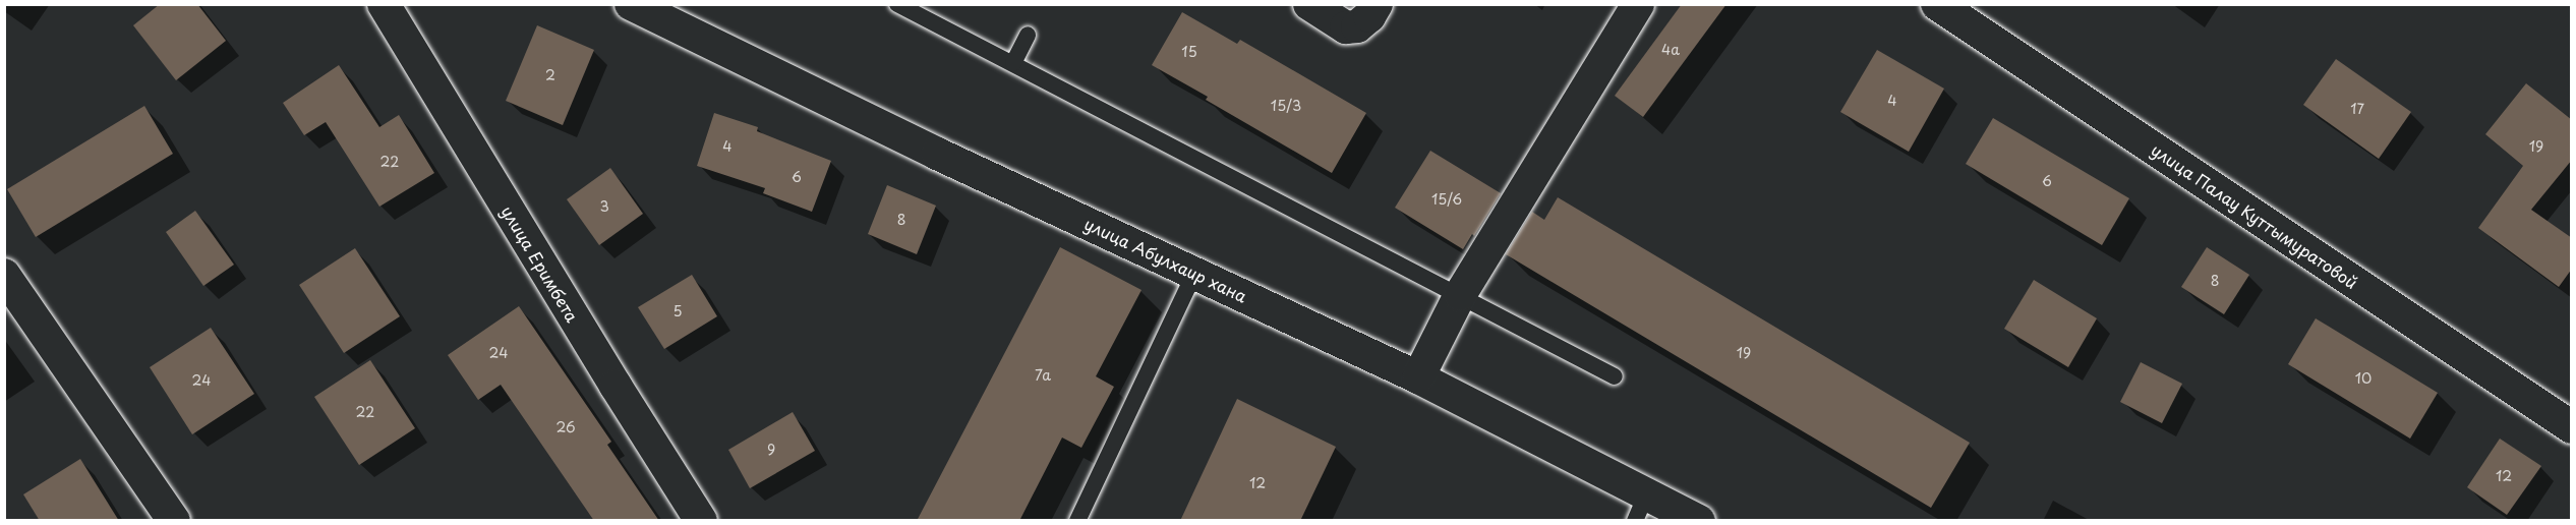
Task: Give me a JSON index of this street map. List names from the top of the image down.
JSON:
{
  "streets": {
    "street": ["улица Палау Куттымуратовой", "улица Абулхаир хана", "улица Еримбета"]
  },
  "house_numbers": [
    "4а",
    "15",
    "2",
    "4",
    "15/3",
    "17",
    "4",
    "19",
    "22",
    "6",
    "6",
    "15/6",
    "3",
    "8",
    "8",
    "5",
    "24",
    "19",
    "7а",
    "10",
    "24",
    "22",
    "26",
    "9",
    "12",
    "12"
  ]
}
